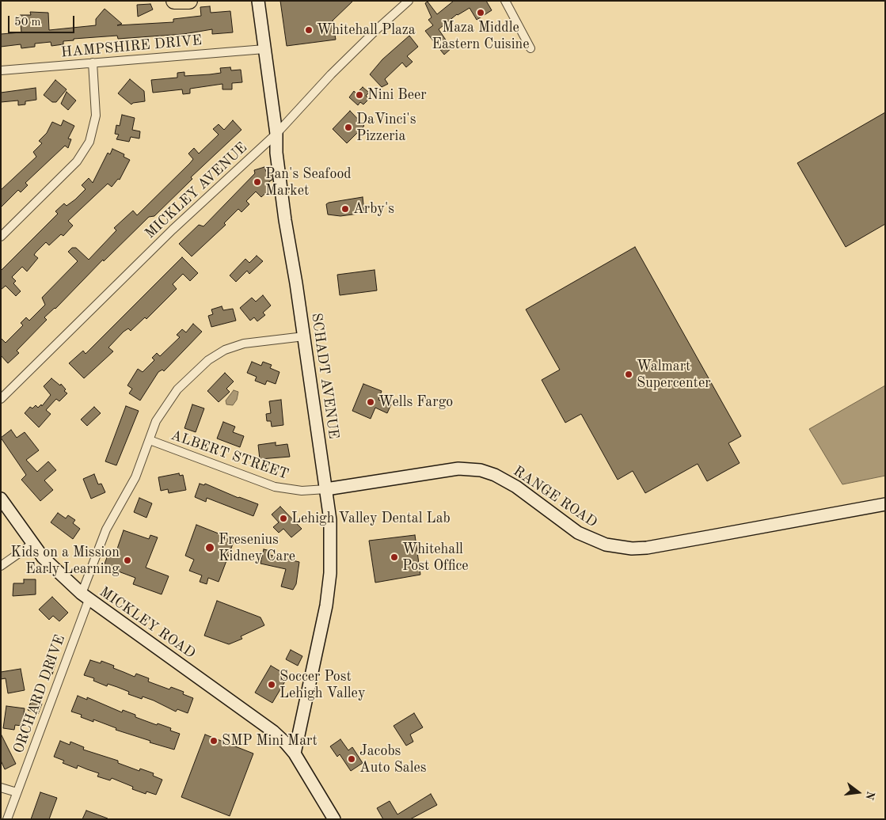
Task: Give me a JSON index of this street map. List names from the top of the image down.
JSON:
{
  "streets": {
    "street": [
      "HAMPSHIRE DRIVE",
      "MICKLEY AVENUE",
      "SCHADT AVENUE",
      "ALBERT STREET",
      "RANGE ROAD",
      "MICKLEY ROAD",
      "ORCHARD DRIVE"
    ]
  },
  "crossings": [
    ["HAMPSHIRE DRIVE", "SCHADT AVENUE"],
    ["MICKLEY AVENUE", "SCHADT AVENUE"],
    ["SCHADT AVENUE", "ALBERT STREET"],
    ["SCHADT AVENUE", "RANGE ROAD"],
    ["SCHADT AVENUE", "MICKLEY ROAD"],
    ["SCHADT AVENUE", "ORCHARD DRIVE"],
    ["ALBERT STREET", "RANGE ROAD"],
    ["ALBERT STREET", "ORCHARD DRIVE"],
    ["MICKLEY ROAD", "ORCHARD DRIVE"]
  ],
  "places": [
    "Maza Middle Eastern Cuisine",
    "Whitehall Plaza",
    "Nini Beer",
    "DaVinci's Pizzeria",
    "Pan's Seafood Market",
    "Arby's",
    "Walmart Supercenter",
    "Wells Fargo",
    "Lehigh Valley Dental Lab",
    "Fresenius Kidney Care",
    "Whitehall Post Office",
    "Kids on a Mission Early Learning",
    "Soccer Post Lehigh Valley",
    "SMP Mini Mart",
    "Jacobs Auto Sales"
  ],
  "scale_bar": "50 m",
  "north": "right"
}
